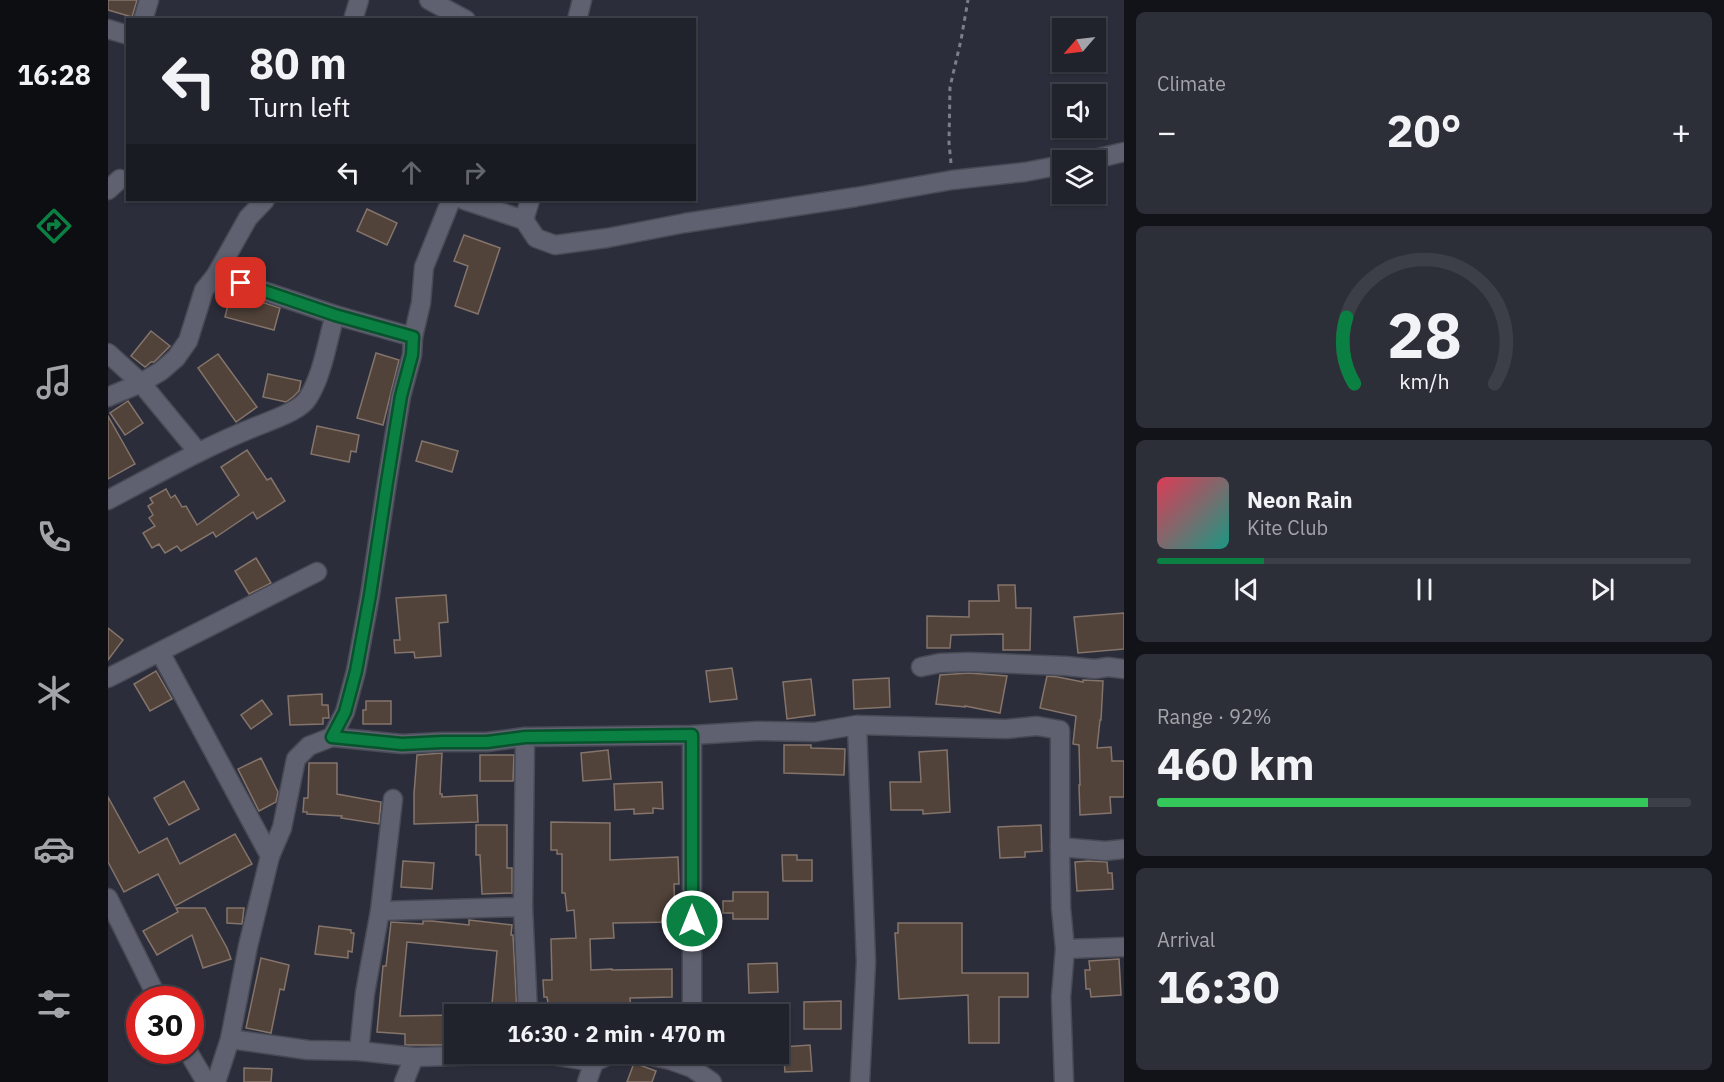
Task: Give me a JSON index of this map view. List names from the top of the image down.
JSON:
{
  "north": "bottom left",
  "page": {
    "tabs": "16:28",
    "tile": [
      "Climate",
      ["Range · 92%", "460 km"],
      ["Arrival", "16:30"]
    ],
    "turn": ["80 m", "Turn left"],
    "heat": ["−", "20°", "+"],
    "song": ["Neon Rain", "Kite Club"],
    "limit": "30",
    "trip": "16:30 · 2 min · 470 m",
    "gauge": ["28", "km/h"]
  }
}
